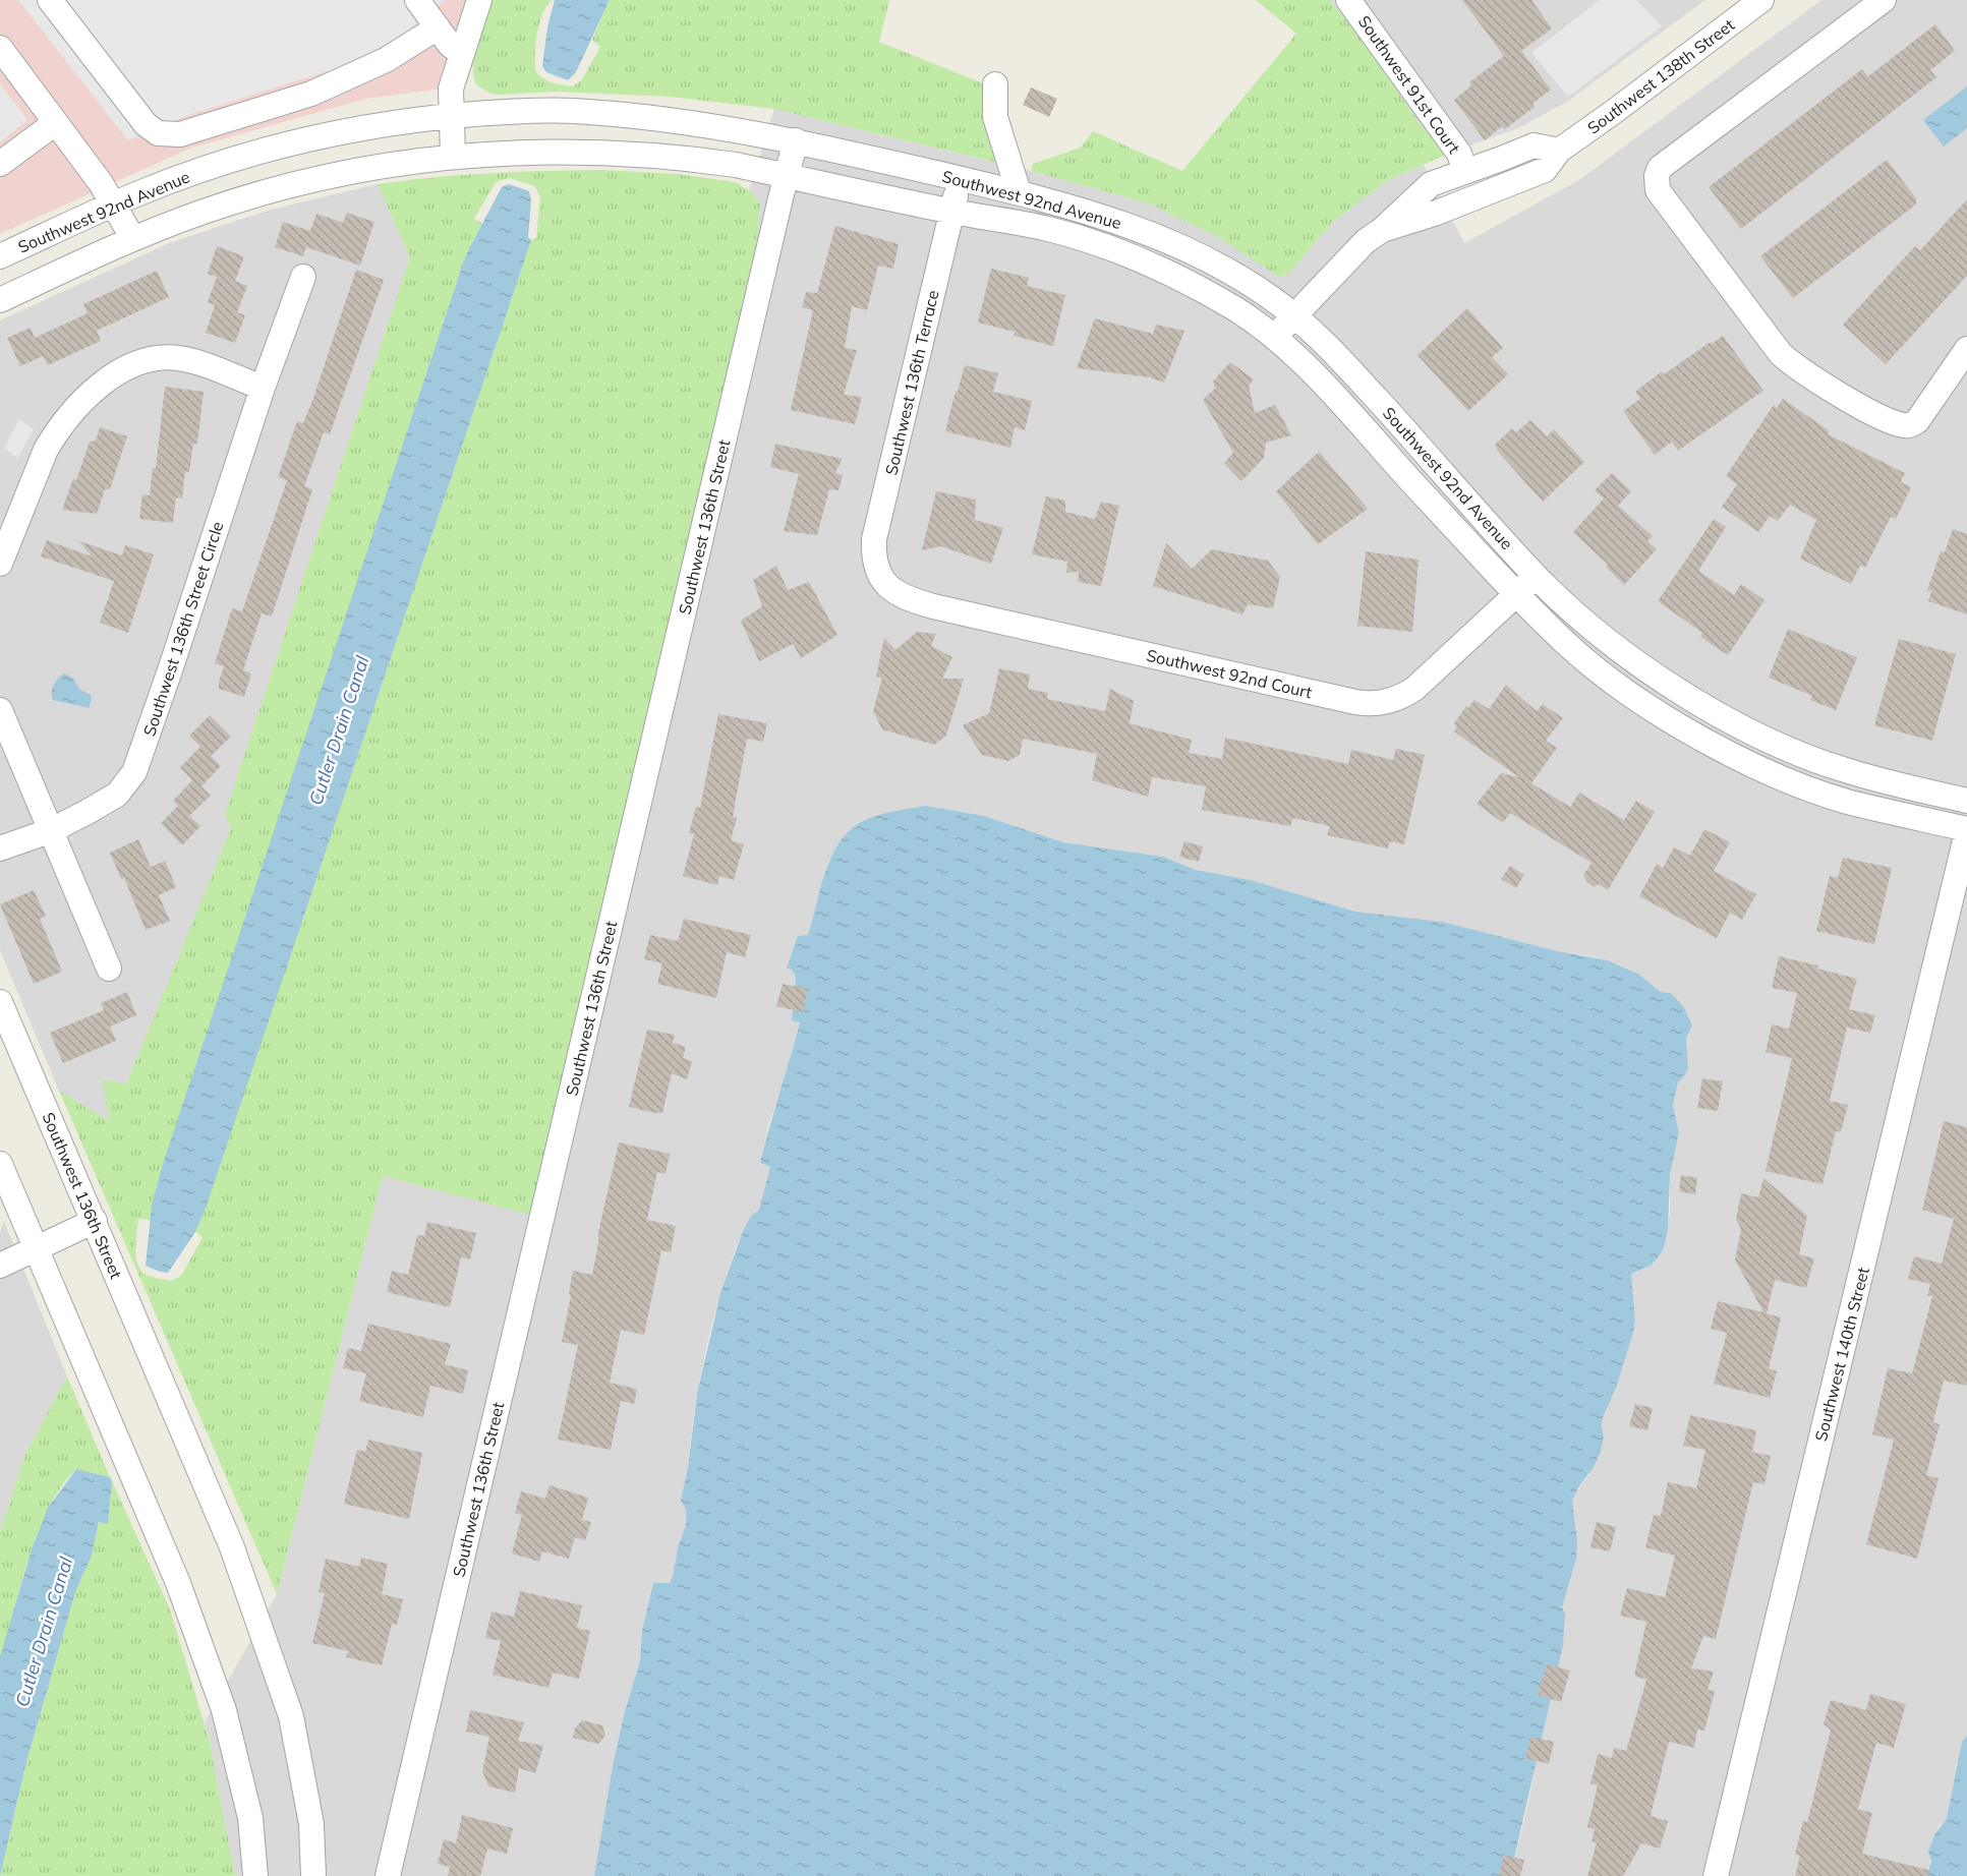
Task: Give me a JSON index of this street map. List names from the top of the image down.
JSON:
{
  "streets": {
    "street": [
      "Southwest 138th Street",
      "Southwest 91st Court",
      "Southwest 92nd Avenue",
      "Southwest 136th Terrace",
      "Southwest 136th Street",
      "Southwest 136th Street Circle",
      "Southwest 92nd Court",
      "Southwest 140th Street"
    ]
  },
  "crossings": [
    ["Southwest 138th Street", "Southwest 91st Court"],
    ["Southwest 138th Street", "Southwest 92nd Avenue"],
    ["Southwest 92nd Avenue", "Southwest 136th Terrace"],
    ["Southwest 92nd Avenue", "Southwest 136th Street"],
    ["Southwest 92nd Avenue", "Southwest 92nd Court"],
    ["Southwest 92nd Avenue", "Southwest 140th Street"],
    ["Southwest 136th Terrace", "Southwest 92nd Court"]
  ],
  "water": ["Cutler Drain Canal"]
}
